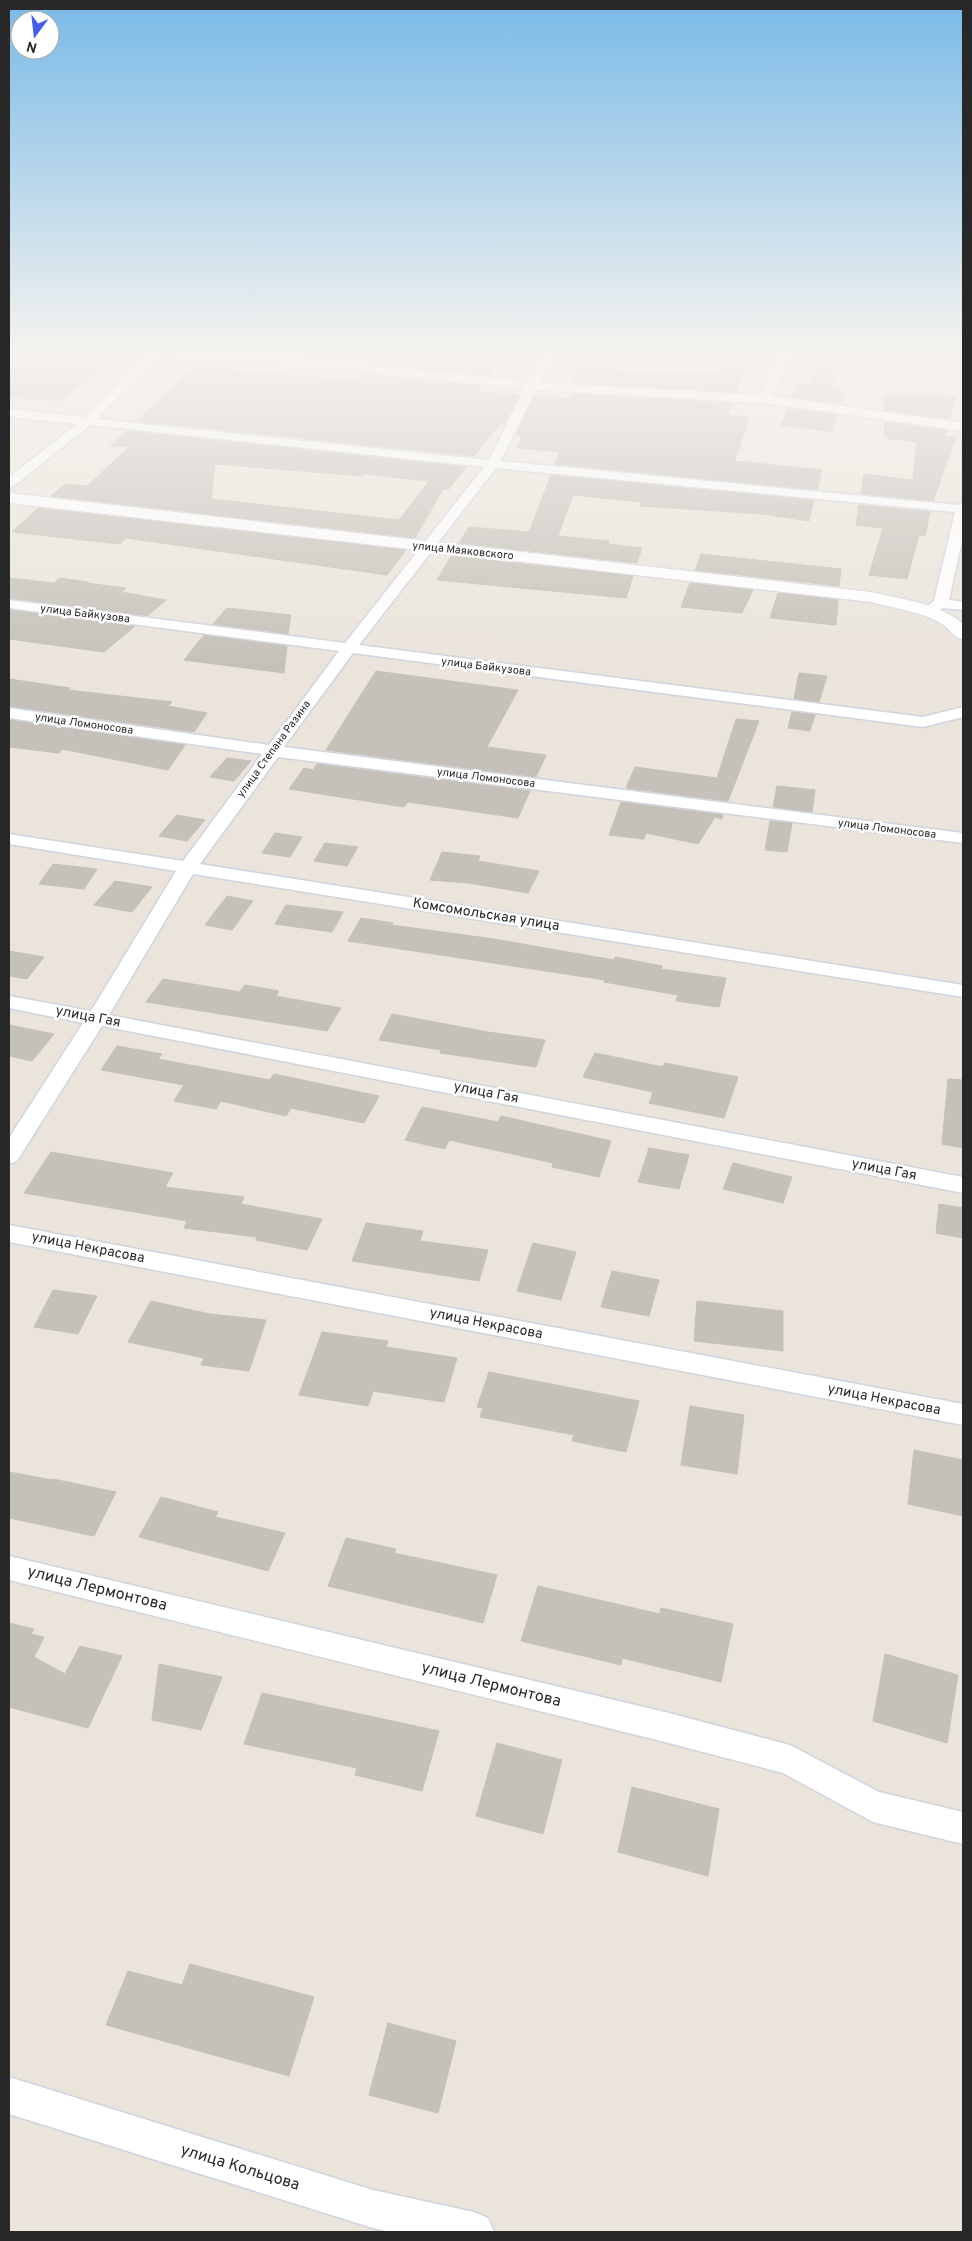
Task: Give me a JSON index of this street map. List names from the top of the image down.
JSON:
{
  "streets": {
    "street": [
      "улица Маяковского",
      "улица Байкузова",
      "улица Ломоносова",
      "улица Степана Разина",
      "Комсомольская улица",
      "улица Гая",
      "улица Некрасова",
      "улица Лермонтова",
      "улица Кольцова"
    ]
  },
  "crossings": [
    ["улица Маяковского", "улица Степана Разина"],
    ["улица Байкузова", "улица Степана Разина"],
    ["улица Ломоносова", "улица Степана Разина"],
    ["улица Степана Разина", "Комсомольская улица"],
    ["улица Степана Разина", "улица Гая"]
  ],
  "north": "bottom"
}
